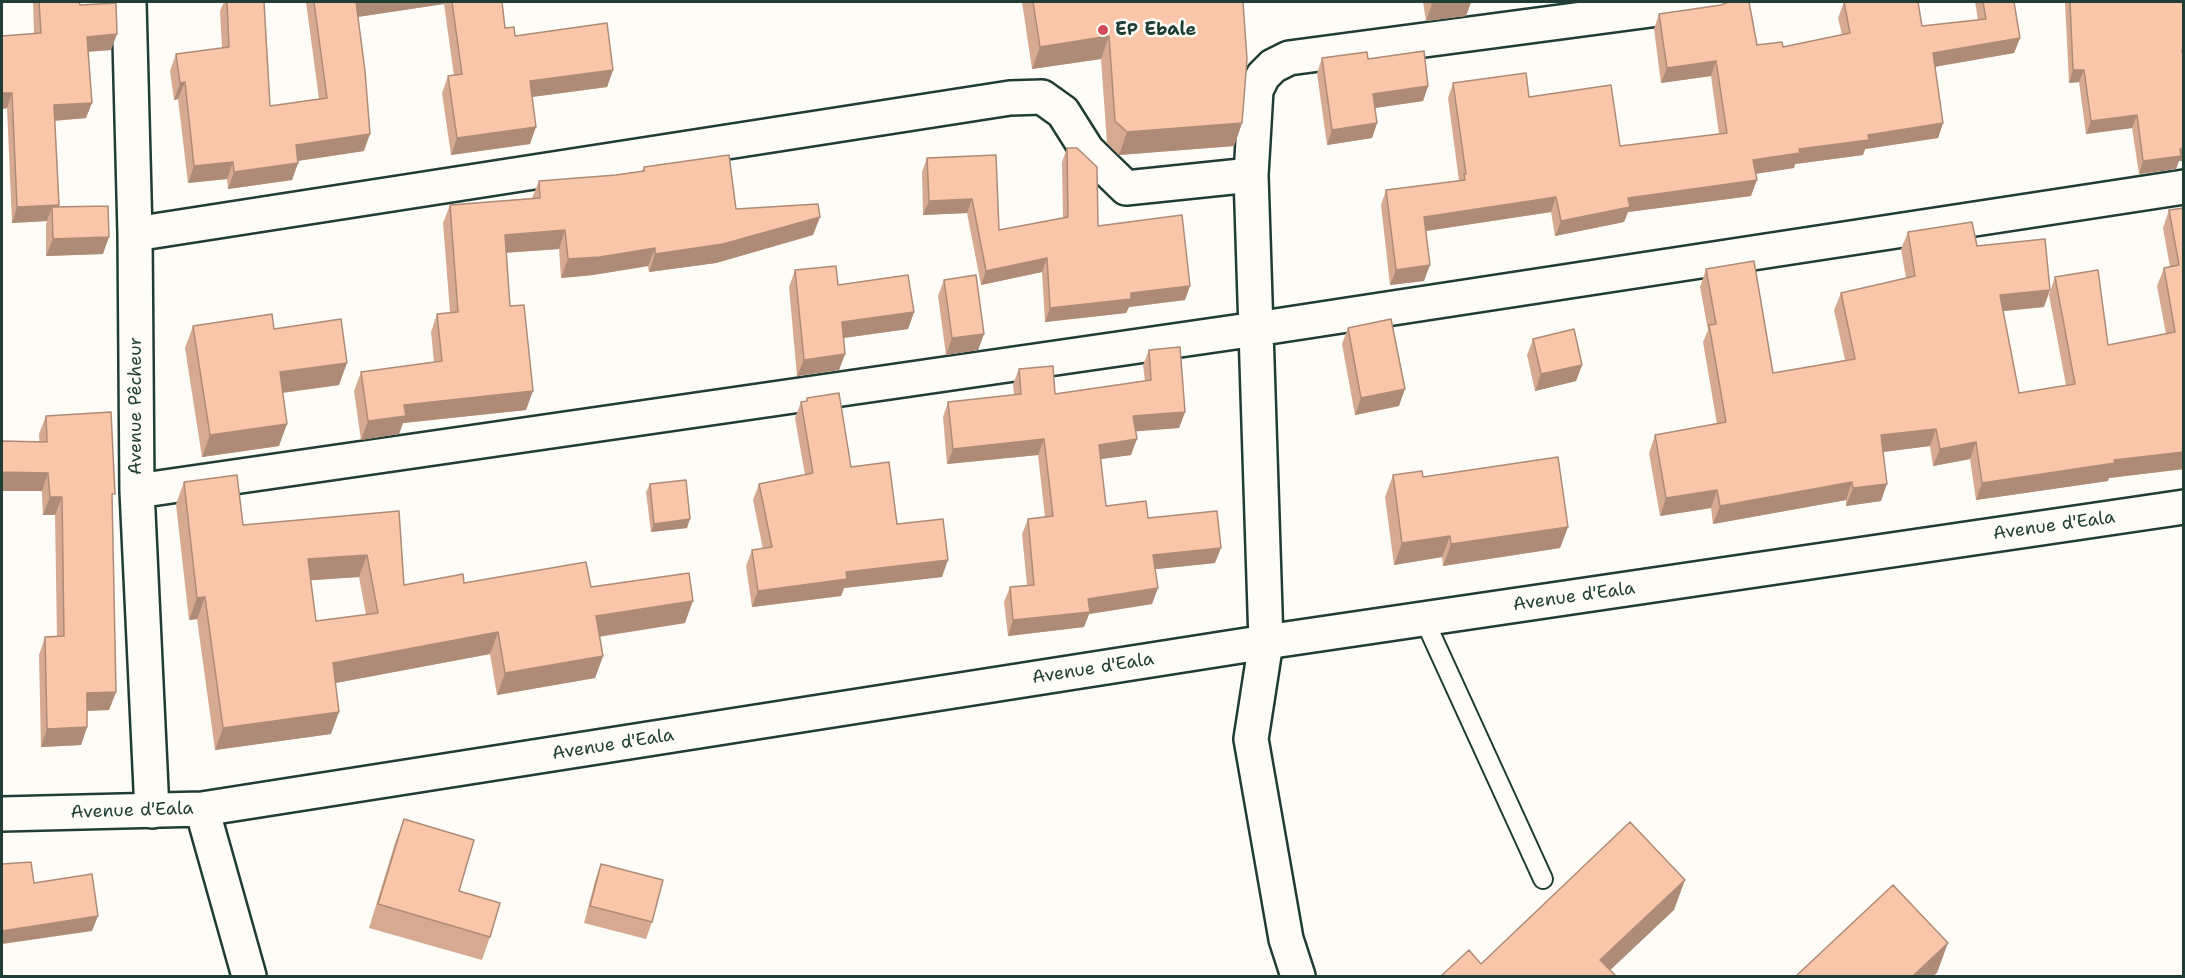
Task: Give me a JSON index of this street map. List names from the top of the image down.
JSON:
{
  "streets": {
    "street": ["Avenue Pêcheur", "Avenue d'Eala"]
  },
  "crossings": [
    ["Avenue Pêcheur", "Avenue d'Eala"]
  ],
  "places": ["EP Ebale"]
}
